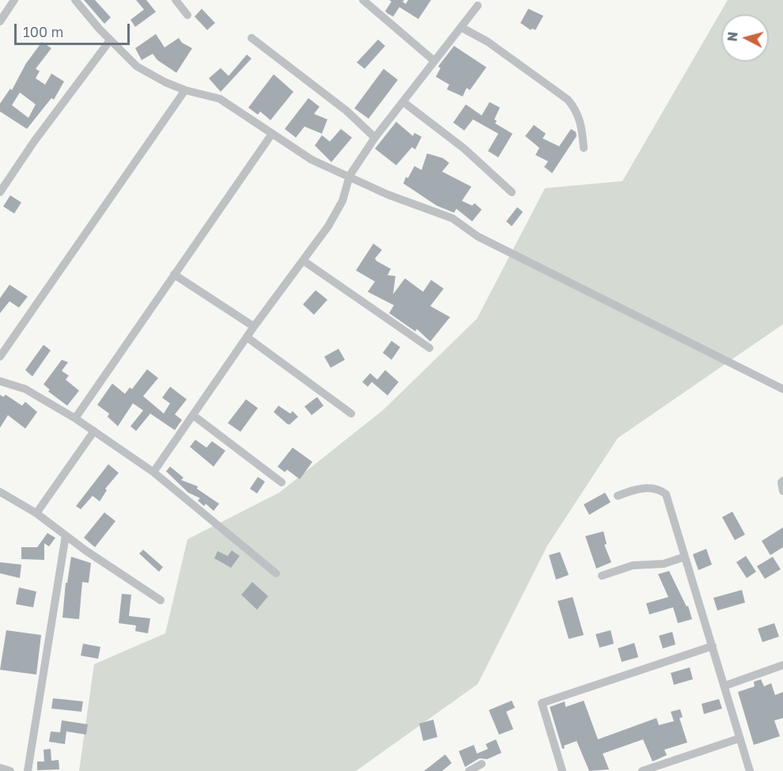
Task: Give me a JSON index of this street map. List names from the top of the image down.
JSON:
{
  "scale_bar": "100 m",
  "north": "left"
}
